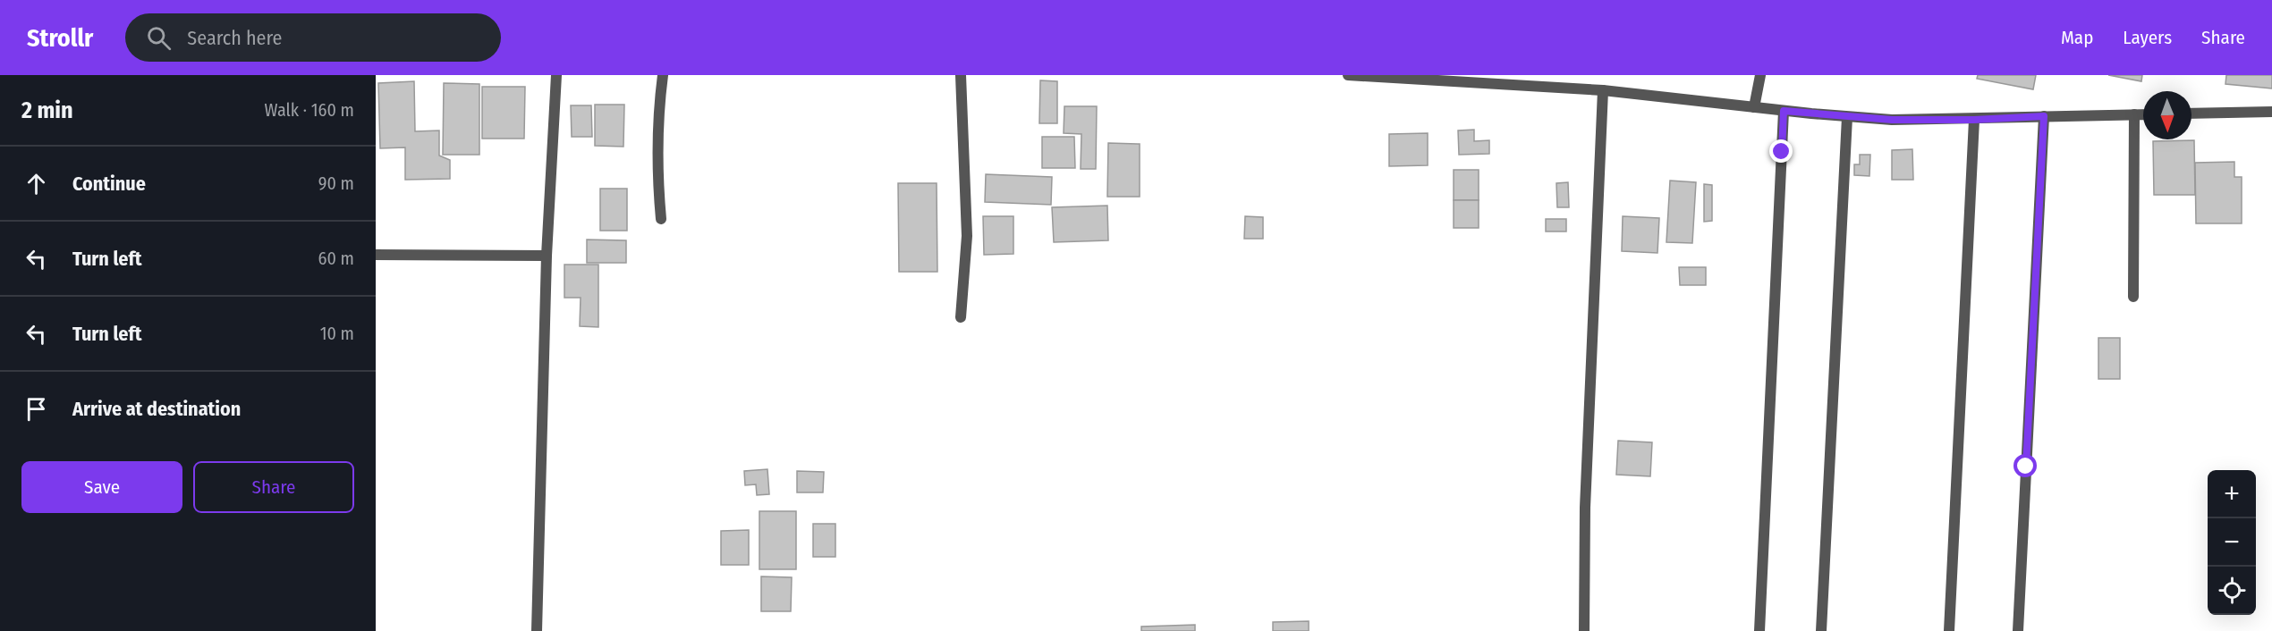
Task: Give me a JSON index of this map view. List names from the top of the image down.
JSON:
{
  "north": "bottom",
  "page": {
    "header": "Strollr",
    "search": "Search here",
    "nav": ["Map", "Layers", "Share"],
    "heading": ["2 min", "Walk · 160 m"],
    "list": [
      ["Continue", "90 m"],
      ["Turn left", "60 m"],
      ["Turn left", "10 m"],
      "Arrive at destination"
    ],
    "buttons": ["Save", "Share"],
    "map_buttons": ["+", "−"]
  }
}
